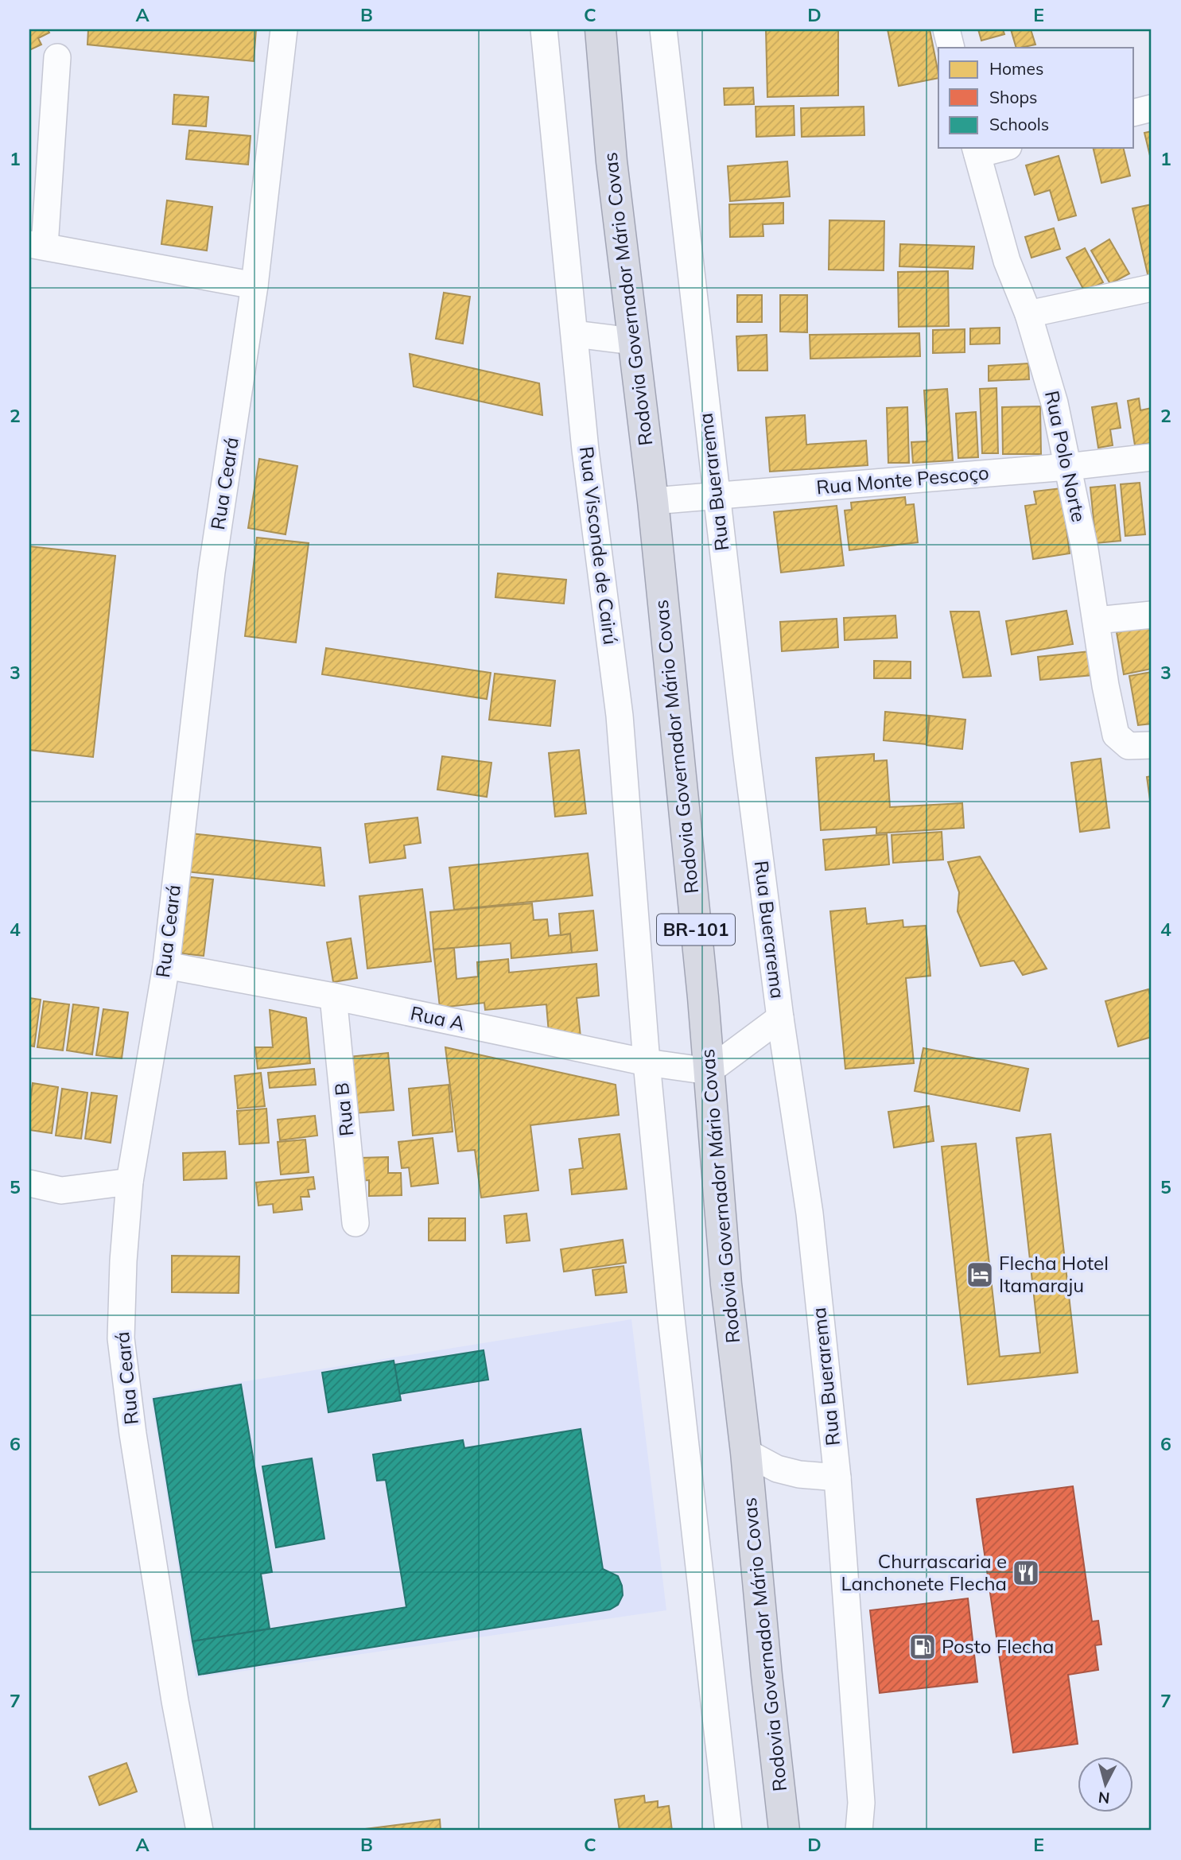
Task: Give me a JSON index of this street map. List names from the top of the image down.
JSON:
{
  "streets": {
    "highway": ["Rodovia Governador Mário Covas", "BR-101"],
    "street": [
      "Rua Polo Norte",
      "Rua Monte Pescoço",
      "Rua Buerarema",
      "Rua Ceará",
      "Rua Visconde de Cairú",
      "Rua A",
      "Rua B"
    ]
  },
  "crossings": [
    ["Rodovia Governador Mário Covas", "Rua Monte Pescoço"],
    ["Rodovia Governador Mário Covas", "Rua A"],
    ["Rua Polo Norte", "Rua Monte Pescoço"],
    ["Rua Monte Pescoço", "Rua Buerarema"],
    ["Rua Ceará", "Rua A"],
    ["Rua Visconde de Cairú", "Rua A"],
    ["Rua A", "Rua B"]
  ],
  "places": {
    "hotel": ["Flecha Hotel Itamaraju"],
    "restaurant": ["Churrascaria e Lanchonete Flecha"],
    "fuel station": ["Posto Flecha"]
  },
  "legend": ["Homes", "Shops", "Schools"],
  "north": "bottom",
  "grid": {
    "columns": [
      "A",
      "B",
      "C",
      "D",
      "E"
    ],
    "rows": [
      "1",
      "2",
      "3",
      "4",
      "5",
      "6",
      "7"
    ]
  }
}
